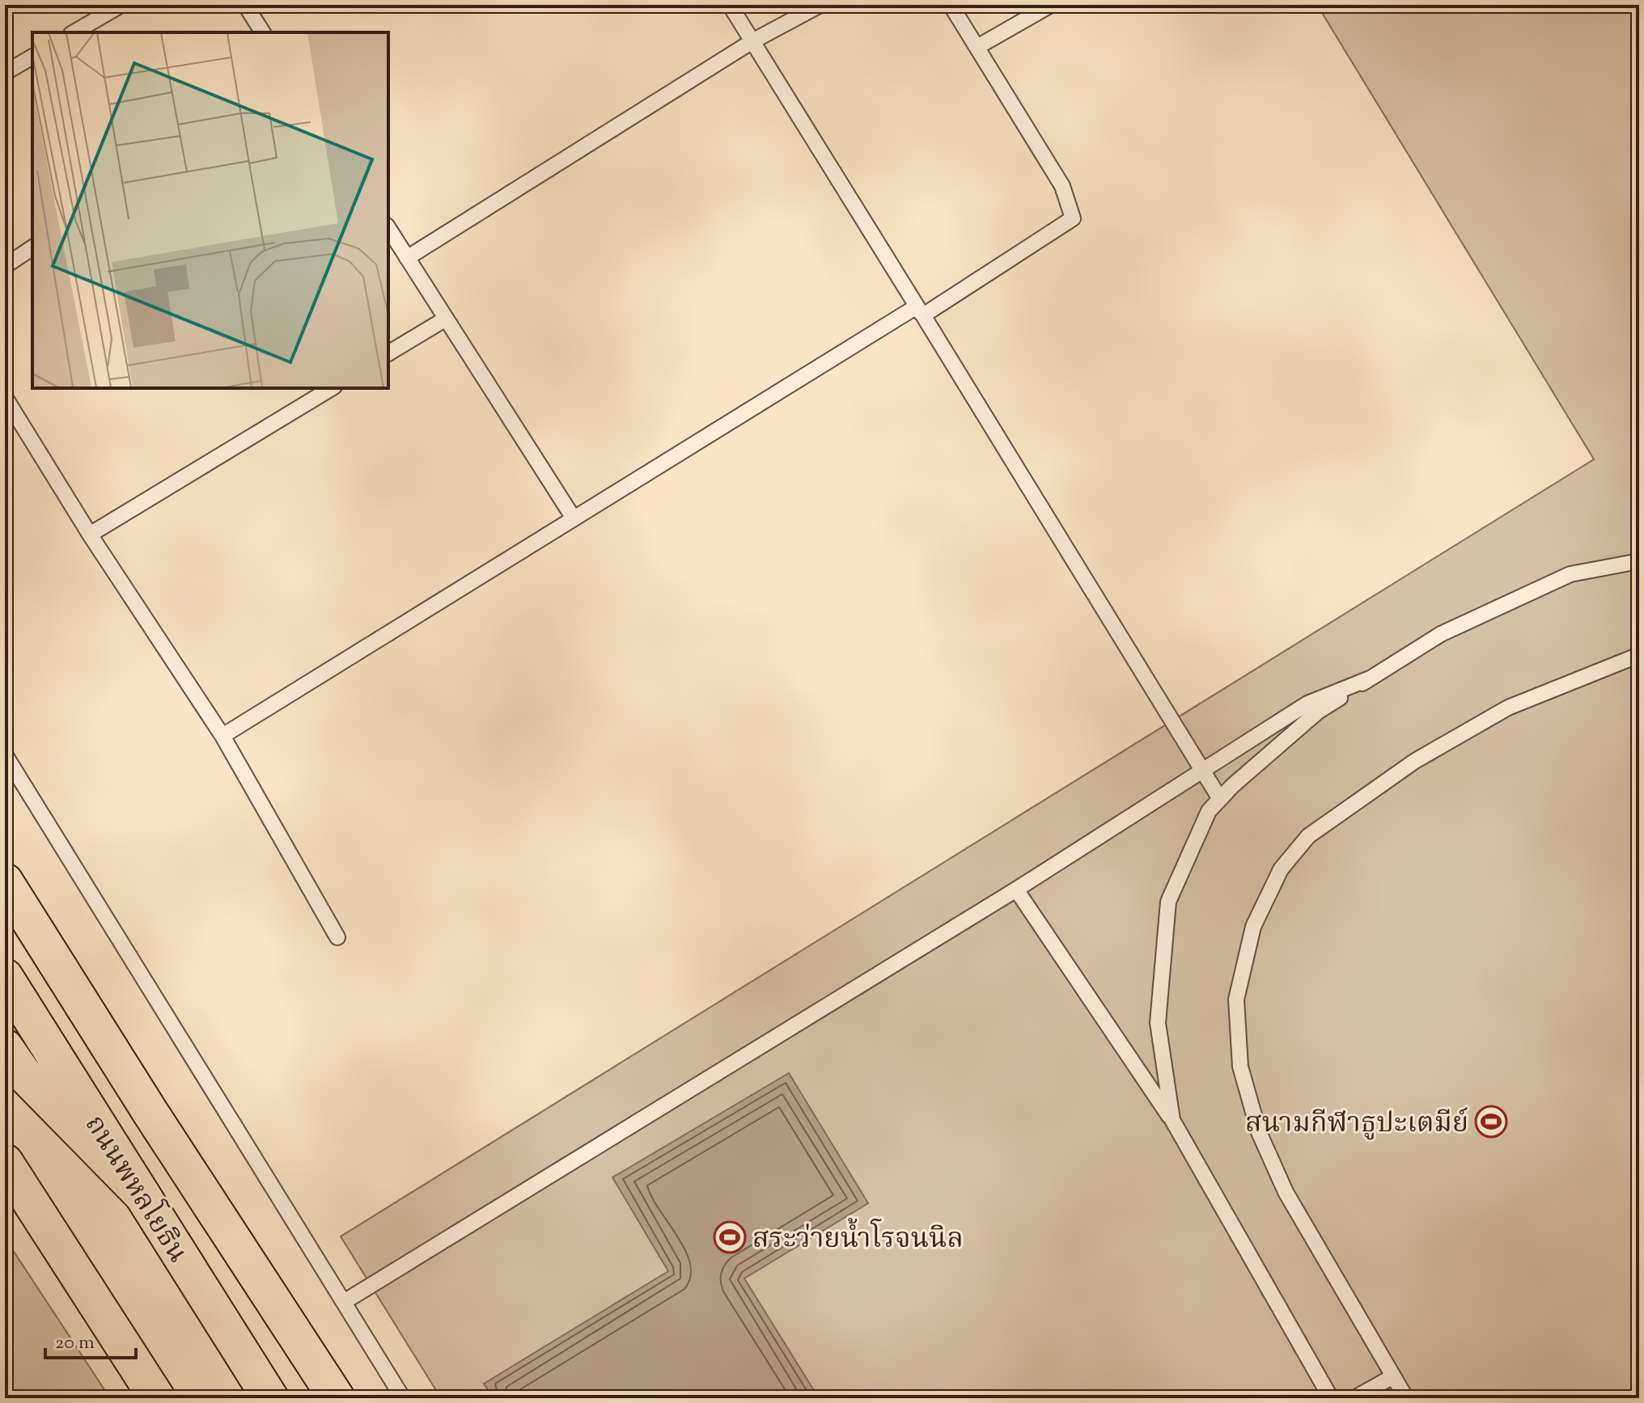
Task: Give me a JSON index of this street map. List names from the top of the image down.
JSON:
{
  "streets": {
    "main road": ["ถนนพหลโยธิน"]
  },
  "places": {
    "sports": ["สนามกีฬาธูปะเตมีย์", "สระว่ายน้ำโรจนนิล"]
  },
  "scale_bar": "20 m"
}
